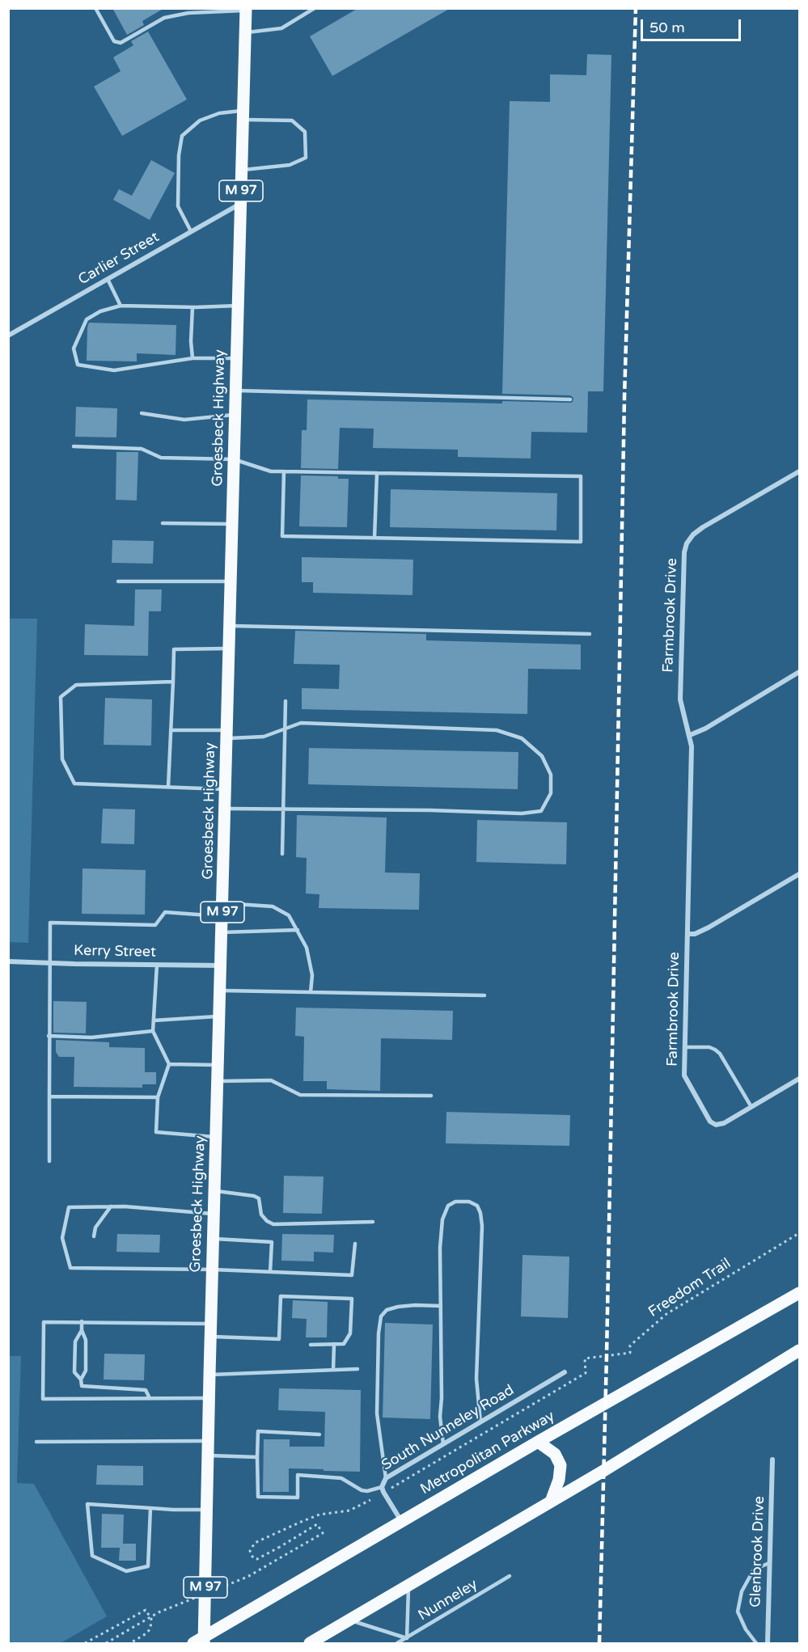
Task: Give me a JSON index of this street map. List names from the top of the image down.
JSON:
{
  "streets": {
    "main road": ["M 97", "Groesbeck Highway", "Metropolitan Parkway"],
    "street": [
      "Carlier Street",
      "Farmbrook Drive",
      "Kerry Street",
      "South Nunneley Road",
      "Glenbrook Drive"
    ],
    "lane": ["Nunneley"],
    "path": ["Freedom Trail"]
  },
  "crossings": [
    ["Carlier Street", "Groesbeck Highway"],
    ["Groesbeck Highway", "Kerry Street"],
    ["Groesbeck Highway", "Metropolitan Parkway"],
    ["South Nunneley Road", "Metropolitan Parkway"]
  ],
  "scale_bar": "50 m"
}
